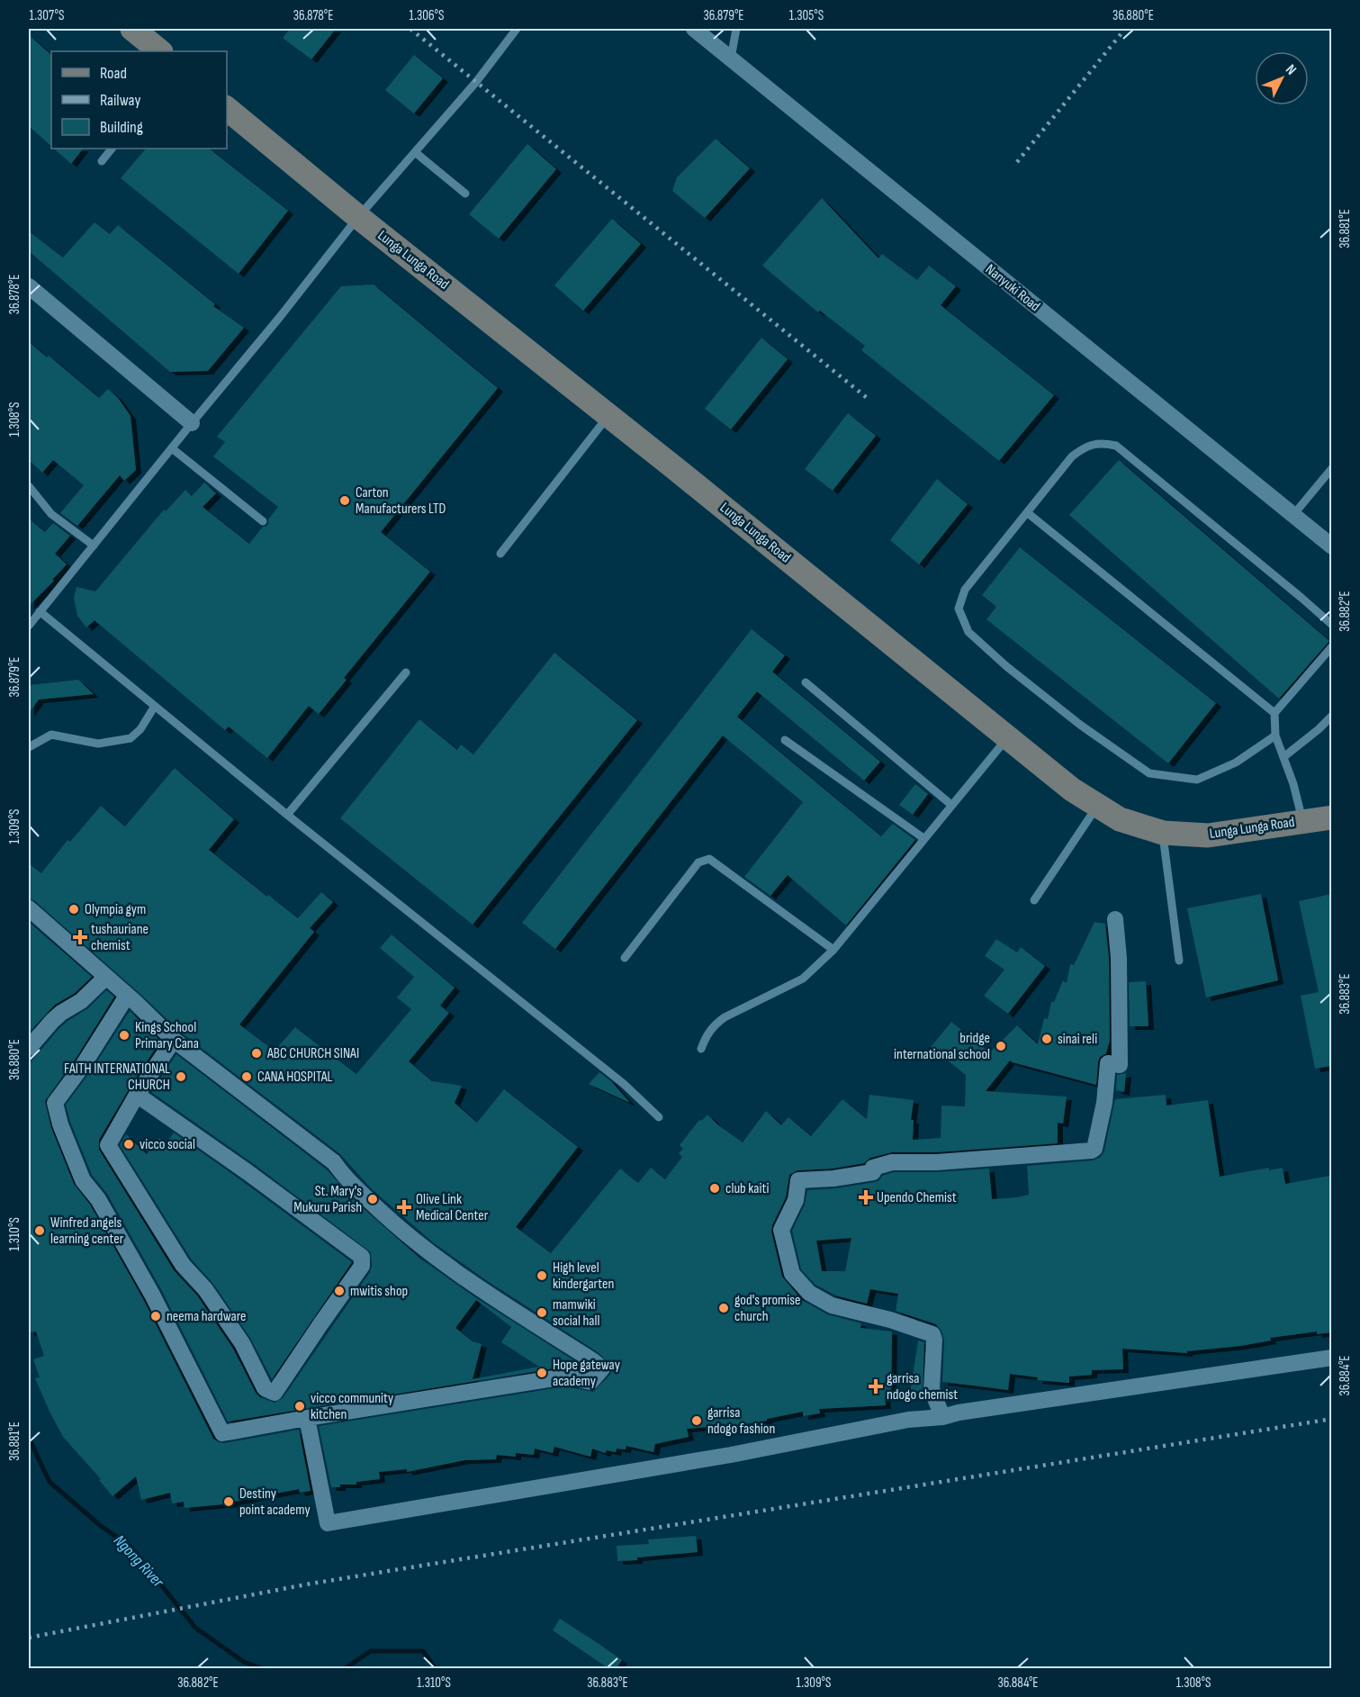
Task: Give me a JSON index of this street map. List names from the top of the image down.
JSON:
{
  "streets": {
    "main road": ["Lunga Lunga Road"],
    "street": ["Nanyuki Road"]
  },
  "water": ["Ngong River"],
  "places": {
    "other": [
      "Carton Manufacturers LTD",
      "Olympia gym",
      "Kings School Primary Cana",
      "sinai reli",
      "bridge international school",
      "ABC CHURCH SINAI",
      "FAITH INTERNATIONAL CHURCH",
      "CANA HOSPITAL",
      "vicco social",
      "club kaiti",
      "St. Mary's Mukuru Parish",
      "Winfred angels learning center",
      "High level kindergarten",
      "mwitis shop",
      "god's promise church",
      "mamwiki social hall",
      "neema hardware",
      "Hope gateway academy",
      "vicco community kitchen",
      "garrisa ndogo fashion",
      "Destiny point academy"
    ],
    "health": [
      "tushauriane chemist",
      "Upendo Chemist",
      "Olive Link Medical Center",
      "garrisa ndogo chemist"
    ]
  },
  "legend": ["Road", "Railway", "Building"],
  "north": "top right",
  "coordinates": [
    "1.307°S",
    "36.878°E",
    "1.306°S",
    "36.879°E",
    "1.305°S",
    "36.880°E",
    "36.881°E",
    "1.308°S",
    "36.882°E",
    "1.309°S",
    "36.883°E",
    "1.310°S",
    "36.884°E"
  ]
}
